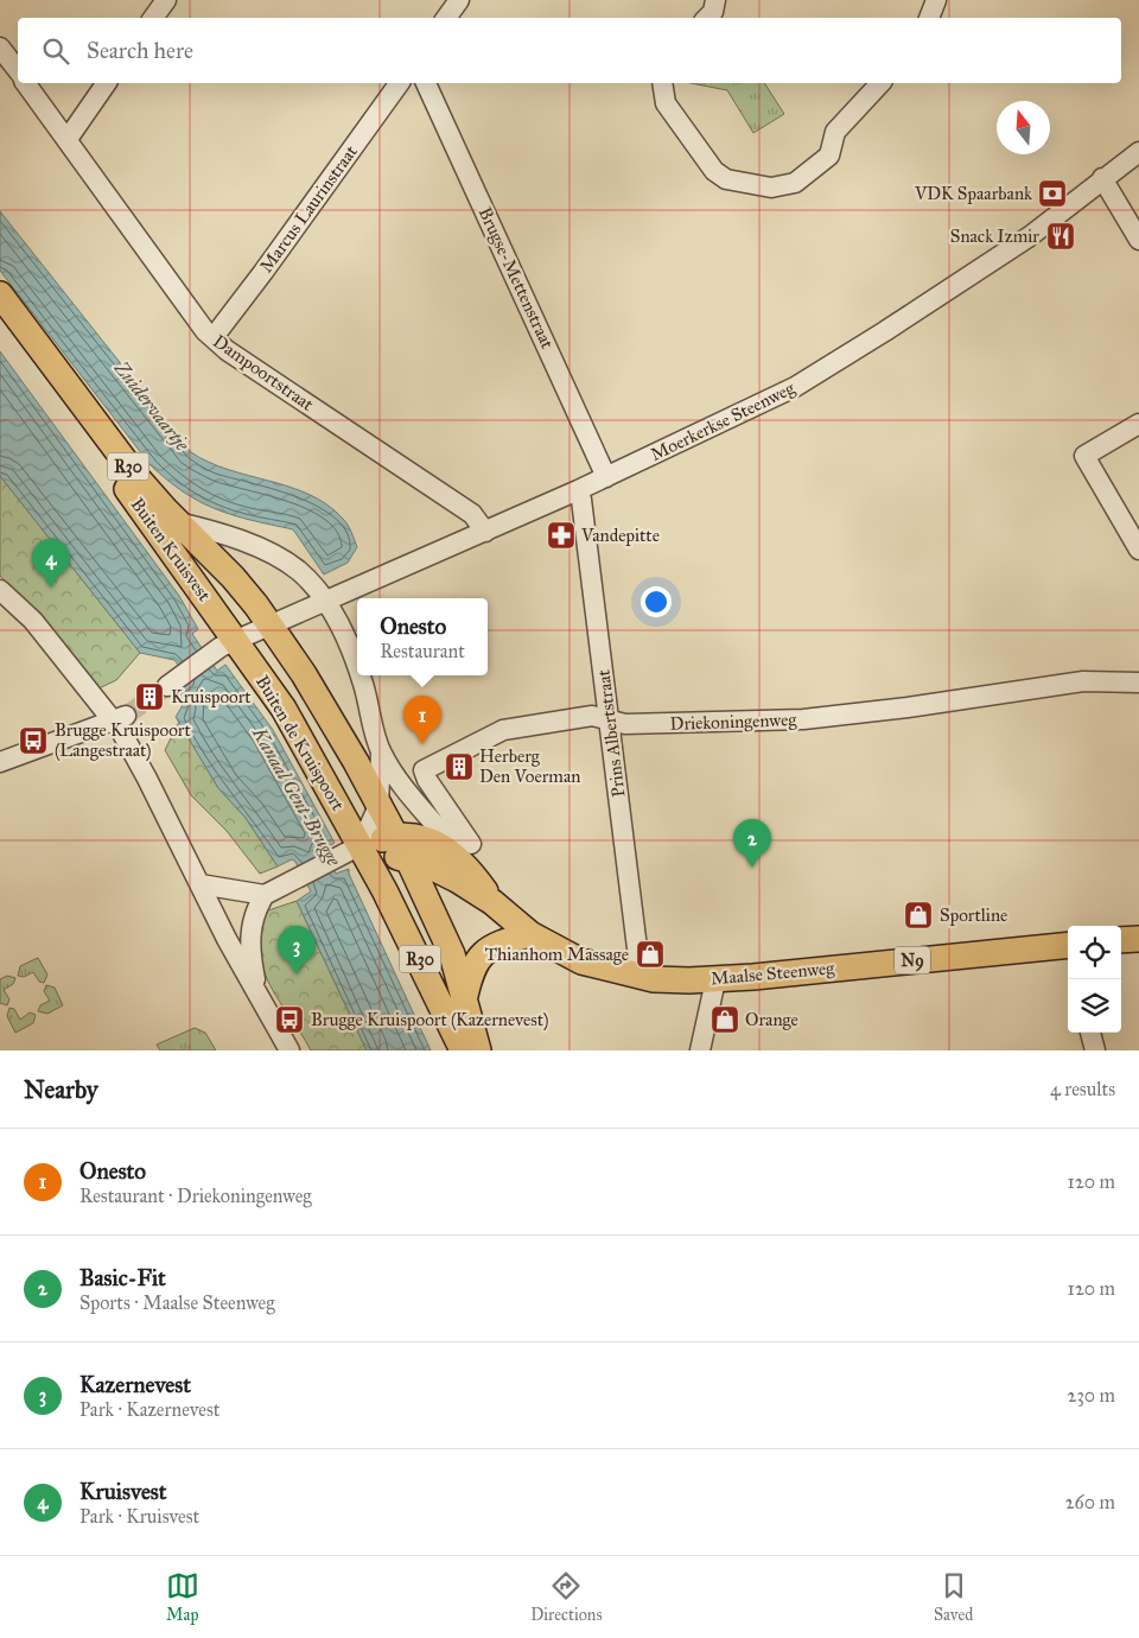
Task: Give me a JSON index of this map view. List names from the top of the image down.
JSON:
{
  "streets": {
    "main road": [
      "R30",
      "Buiten Kruisvest",
      "Buiten de Kruispoort",
      "N9",
      "Maalse Steenweg"
    ],
    "street": [
      "Marcus Laurinstraat",
      "Brugse-Mettenstraat",
      "Dampoortstraat",
      "Moerkerkse Steenweg",
      "Driekoningenweg",
      "Prins Albertstraat"
    ]
  },
  "crossings": [
    ["Marcus Laurinstraat", "Dampoortstraat"],
    ["Brugse-Mettenstraat", "Moerkerkse Steenweg"],
    ["Dampoortstraat", "Moerkerkse Steenweg"],
    ["Moerkerkse Steenweg", "Buiten Kruisvest"],
    ["Moerkerkse Steenweg", "Prins Albertstraat"],
    ["Moerkerkse Steenweg", "Buiten de Kruispoort"],
    ["R30", "Buiten de Kruispoort"],
    ["R30", "N9"],
    ["R30", "Maalse Steenweg"],
    ["Buiten Kruisvest", "Buiten de Kruispoort"],
    ["Buiten Kruisvest", "Maalse Steenweg"],
    ["Driekoningenweg", "Prins Albertstraat"],
    ["Driekoningenweg", "Maalse Steenweg"],
    ["Prins Albertstraat", "Maalse Steenweg"],
    ["Buiten de Kruispoort", "N9"],
    ["Buiten de Kruispoort", "Maalse Steenweg"],
    ["N9", "Maalse Steenweg"]
  ],
  "water": ["Zuidervaartje", "Kanaal Gent-Brugge"],
  "places": {
    "bank": ["VDK Spaarbank"],
    "restaurant": ["Snack Izmir"],
    "pharmacy": ["Vandepitte"],
    "building": ["Kruispoort", "Herberg Den Voerman"],
    "bus stop": ["Brugge Kruispoort (Langestraat)", "Brugge Kruispoort (Kazernevest)"],
    "shop": ["Sportline", "Thianhom Massage", "Orange"]
  },
  "north": "top",
  "page": {
    "search": "Search here",
    "pins": [
      "4",
      "1",
      "2",
      "3"
    ],
    "popup": ["Onesto", "Restaurant"],
    "heading": ["Nearby", "4 results"],
    "list": [
      {
        "mark": "1",
        "name": "Onesto",
        "note": "Restaurant · Driekoningenweg",
        "value": "120 m"
      },
      {
        "mark": "2",
        "name": "Basic-Fit",
        "note": "Sports · Maalse Steenweg",
        "value": "120 m"
      },
      {
        "mark": "3",
        "name": "Kazernevest",
        "note": "Park · Kazernevest",
        "value": "230 m"
      },
      {
        "mark": "4",
        "name": "Kruisvest",
        "note": "Park · Kruisvest",
        "value": "260 m"
      }
    ],
    "nav": ["Map", "Directions", "Saved"]
  }
}
